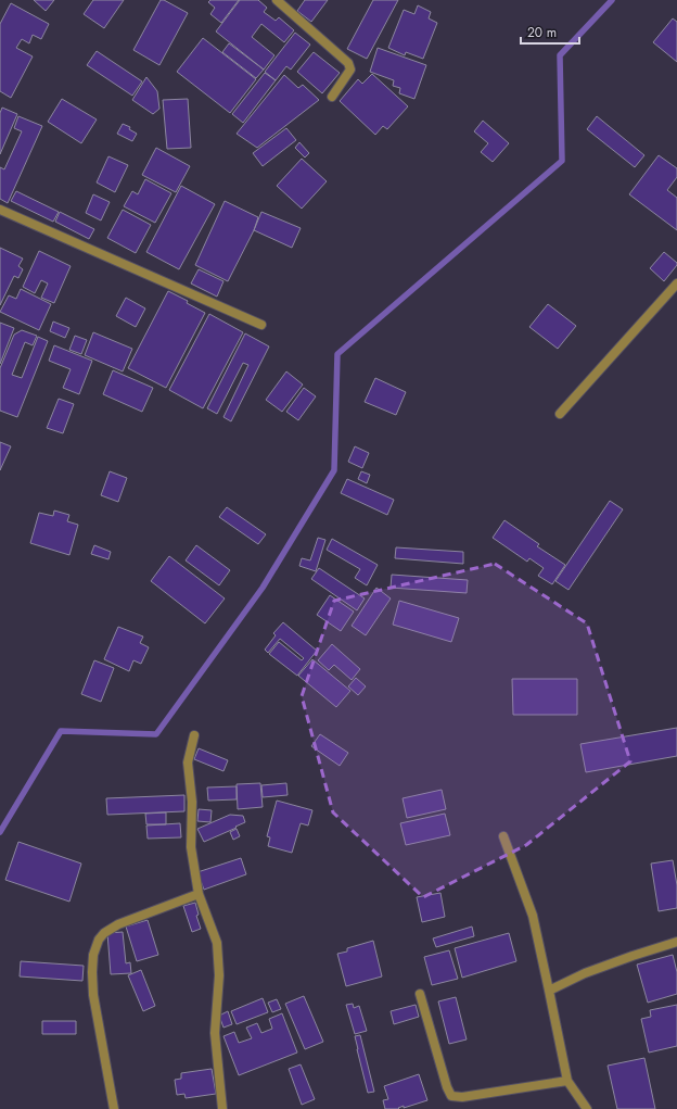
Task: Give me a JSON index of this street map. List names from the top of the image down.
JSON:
{
  "scale_bar": "20 m"
}
